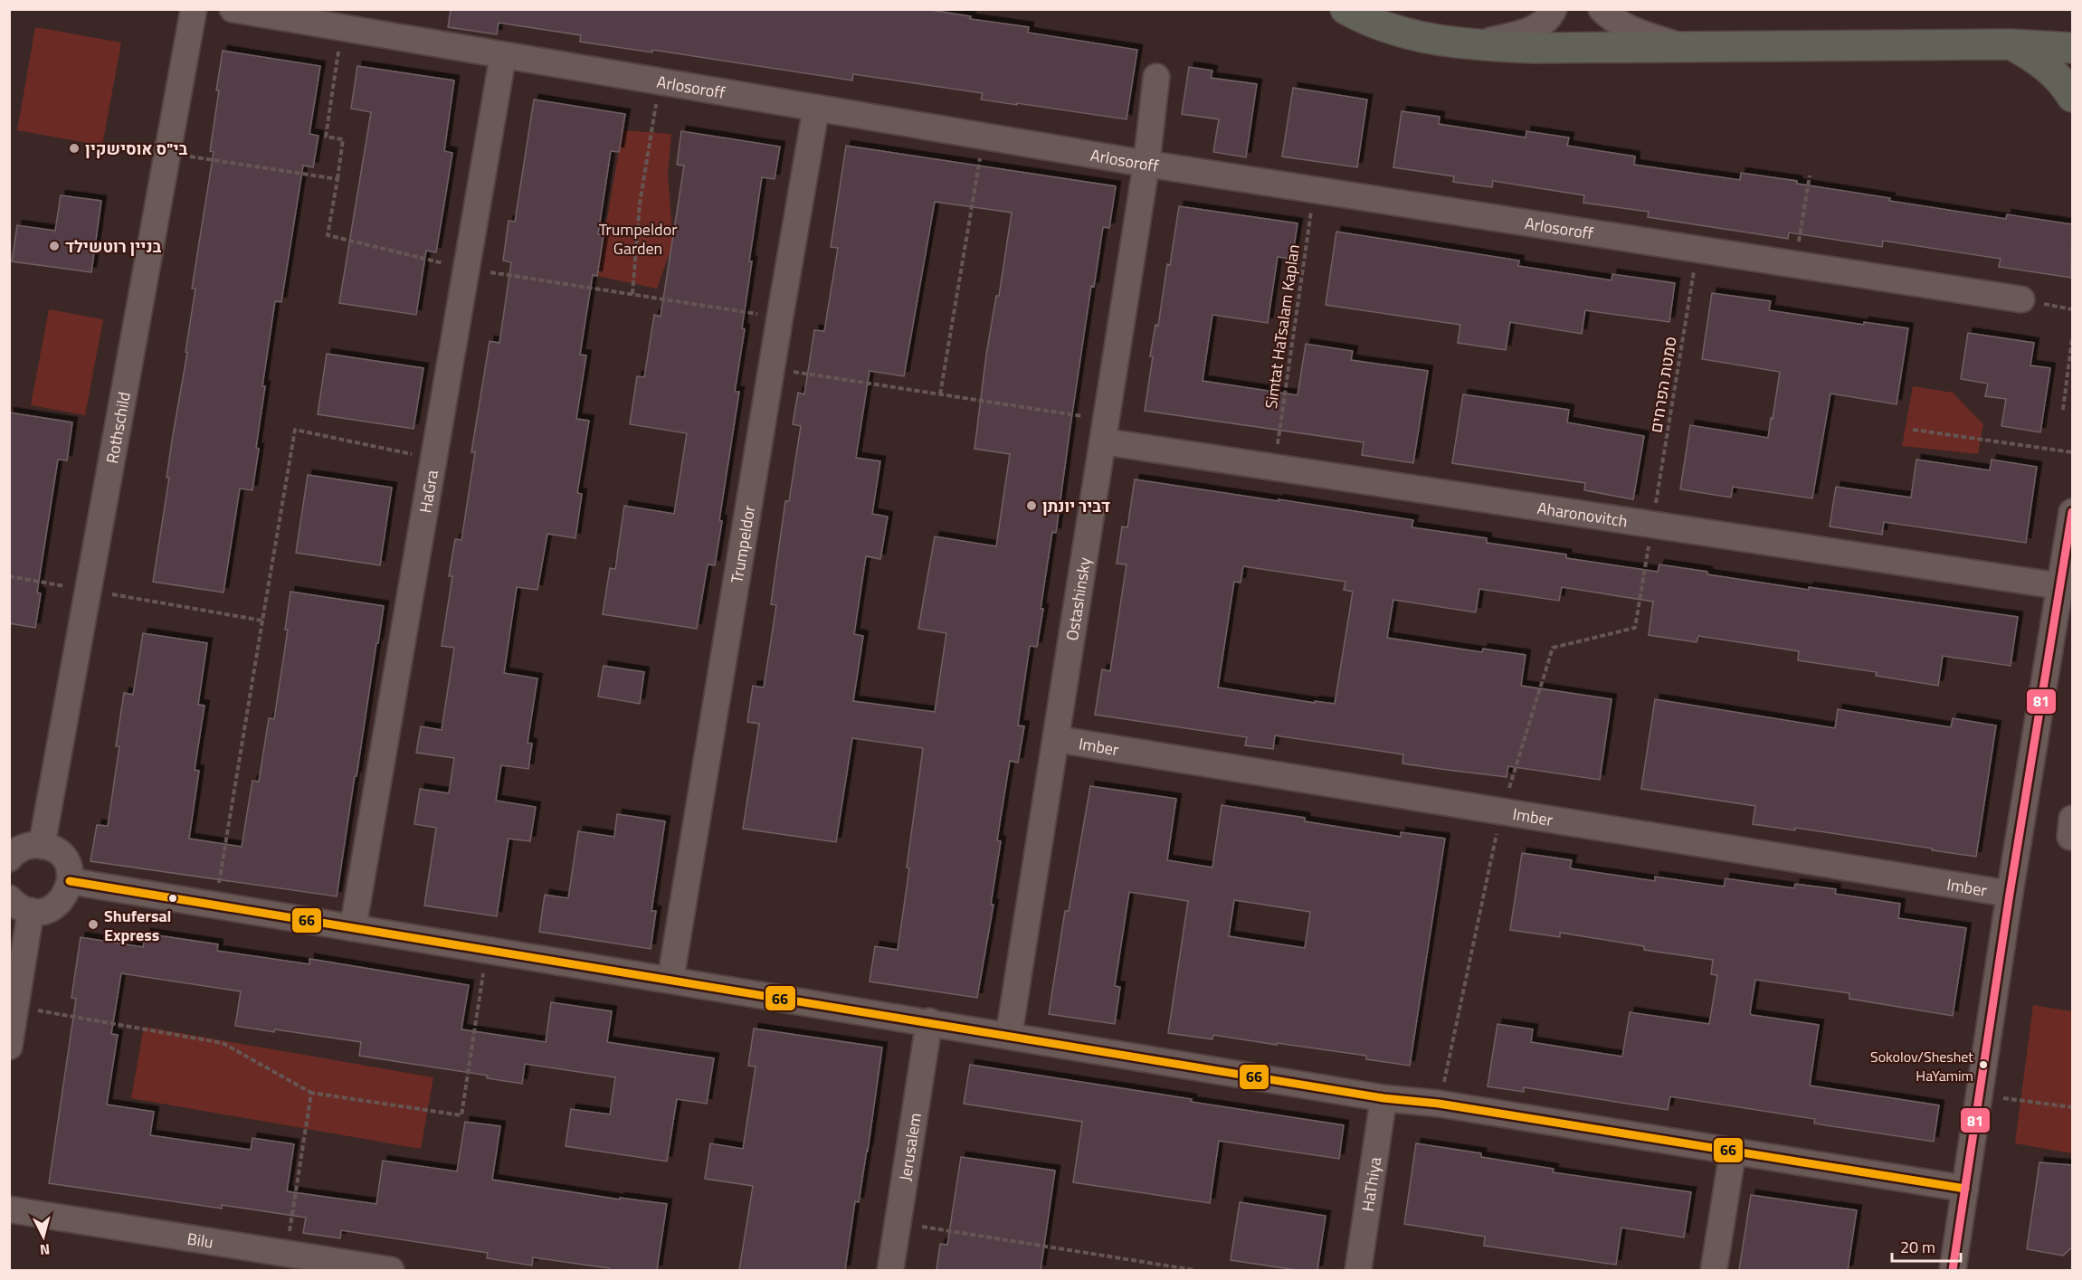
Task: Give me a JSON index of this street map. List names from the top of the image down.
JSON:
{
  "streets": {
    "street": [
      "Arlosoroff",
      "Rothschild",
      "HaGra",
      "Aharonovitch",
      "Trumpeldor",
      "Ostashinsky",
      "Imber",
      "Jerusalem",
      "HaThiya",
      "Bilu"
    ],
    "path": ["Simtat HaTsalam Kaplan", "סמטת הפרחים"]
  },
  "crossings": [
    ["Arlosoroff", "Simtat HaTsalam Kaplan"],
    ["Arlosoroff", "סמטת הפרחים"],
    ["Arlosoroff", "HaGra"],
    ["Arlosoroff", "Trumpeldor"],
    ["Arlosoroff", "Ostashinsky"],
    ["Simtat HaTsalam Kaplan", "Aharonovitch"],
    ["סמטת הפרחים", "Aharonovitch"],
    ["סמטת הפרחים", "Imber"],
    ["Aharonovitch", "Ostashinsky"],
    ["Ostashinsky", "Imber"]
  ],
  "parks": ["Trumpeldor Garden"],
  "places": [
    "בי\"ס אוסישקין",
    "בניין רוטשילד",
    "דביר יונתן",
    "Shufersal Express",
    "Sokolov/Sheshet HaYamim"
  ],
  "lines": ["transit line 81", "transit line 66"],
  "scale_bar": "20 m",
  "north": "bottom"
}
